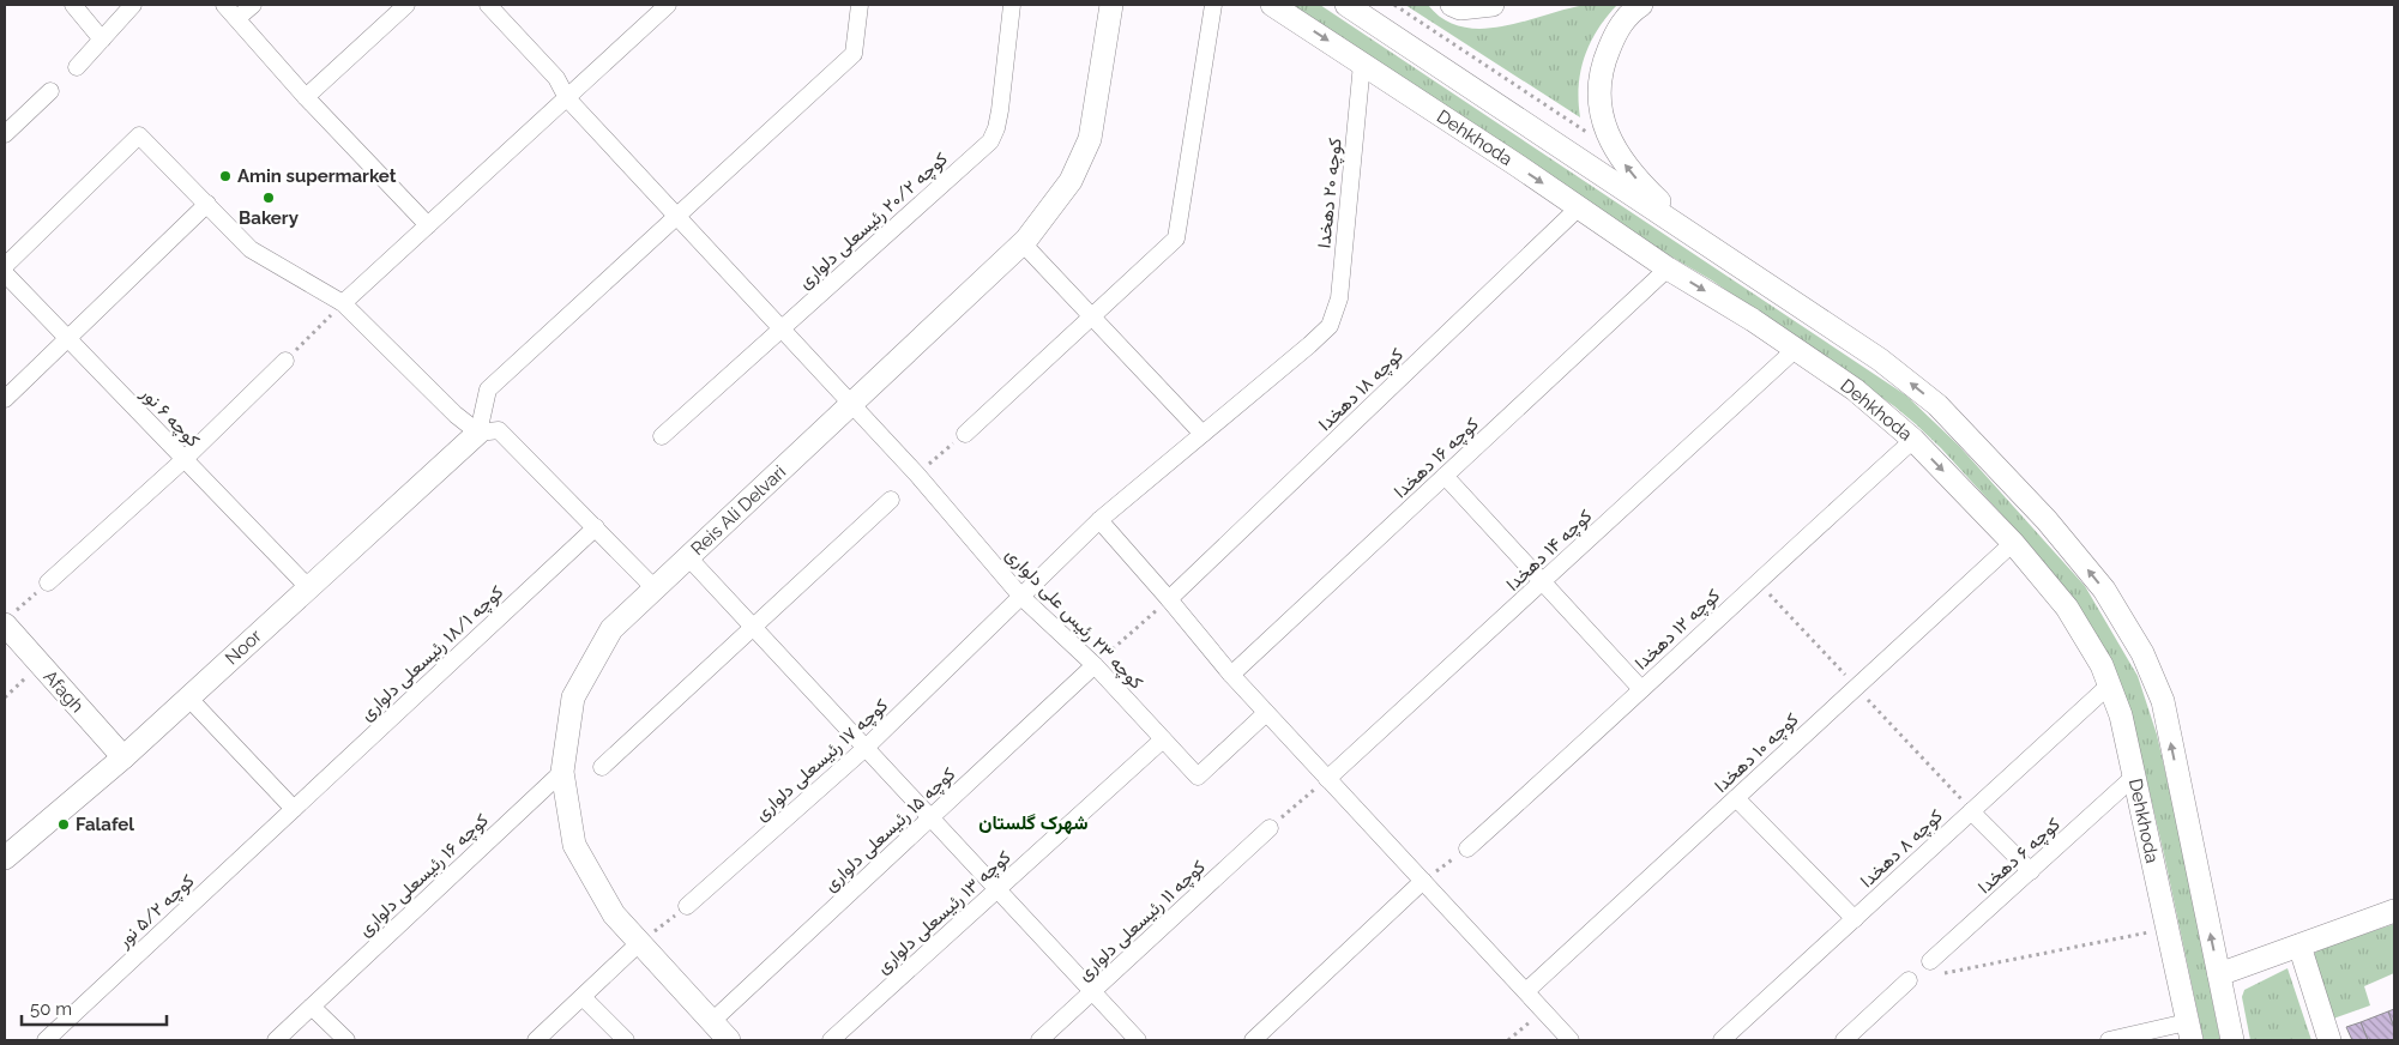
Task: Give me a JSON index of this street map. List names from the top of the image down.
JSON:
{
  "streets": {
    "main road": [
      "Dehkhoda",
      "Reis Ali Delvari",
      "Noor",
      "Afagh"
    ],
    "street": [
      "کوچه ۲۰ دهخدا",
      "کوچه ۲۰/۲ رئیسعلی دلواری",
      "کوچه ۱۸ دهخدا",
      "کوچه ۶ نور",
      "کوچه ۱۶ دهخدا",
      "کوچه ۱۴ دهخدا",
      "کوچه ۲۳ رئیس علی دلواری",
      "کوچه ۱۲ دهخدا",
      "کوچه ۱۸/۱ رئیسعلی دلواری",
      "کوچه ۱۰ دهخدا",
      "کوچه ۱۷ رئیسعلی دلواری",
      "کوچه ۱۵ رئیسعلی دلواری",
      "کوچه ۸ دهخدا",
      "کوچه ۶ دهخدا",
      "کوچه ۱۶ رئیسعلی دلواری",
      "کوچه ۵/۲ نور",
      "کوچه ۱۳ رئیسعلی دلواری",
      "کوچه ۱۱ رئیسعلی دلواری"
    ]
  },
  "crossings": [
    ["Dehkhoda", "کوچه ۲۰ دهخدا"],
    ["Dehkhoda", "کوچه ۱۸ دهخدا"],
    ["Dehkhoda", "کوچه ۱۶ دهخدا"],
    ["Dehkhoda", "کوچه ۱۴ دهخدا"],
    ["Dehkhoda", "کوچه ۱۲ دهخدا"],
    ["Dehkhoda", "کوچه ۱۰ دهخدا"],
    ["Dehkhoda", "کوچه ۸ دهخدا"],
    ["Dehkhoda", "کوچه ۶ دهخدا"],
    ["کوچه ۲۰ دهخدا", "کوچه ۱۷ رئیسعلی دلواری"],
    ["کوچه ۲۰/۲ رئیسعلی دلواری", "کوچه ۲۳ رئیس علی دلواری"],
    ["کوچه ۶ نور", "Noor"],
    ["Reis Ali Delvari", "کوچه ۲۳ رئیس علی دلواری"],
    ["Reis Ali Delvari", "کوچه ۱۵ رئیسعلی دلواری"],
    ["Reis Ali Delvari", "کوچه ۱۶ رئیسعلی دلواری"],
    ["کوچه ۲۳ رئیس علی دلواری", "کوچه ۱۷ رئیسعلی دلواری"],
    ["کوچه ۲۳ رئیس علی دلواری", "کوچه ۱۵ رئیسعلی دلواری"],
    ["کوچه ۲۳ رئیس علی دلواری", "کوچه ۱۳ رئیسعلی دلواری"],
    ["Noor", "Afagh"],
    ["کوچه ۱۸/۱ رئیسعلی دلواری", "کوچه ۵/۲ نور"]
  ],
  "districts": ["شهرک گلستان"],
  "places": ["Amin supermarket", "Bakery", "Falafel"],
  "scale_bar": "50 m"
}
